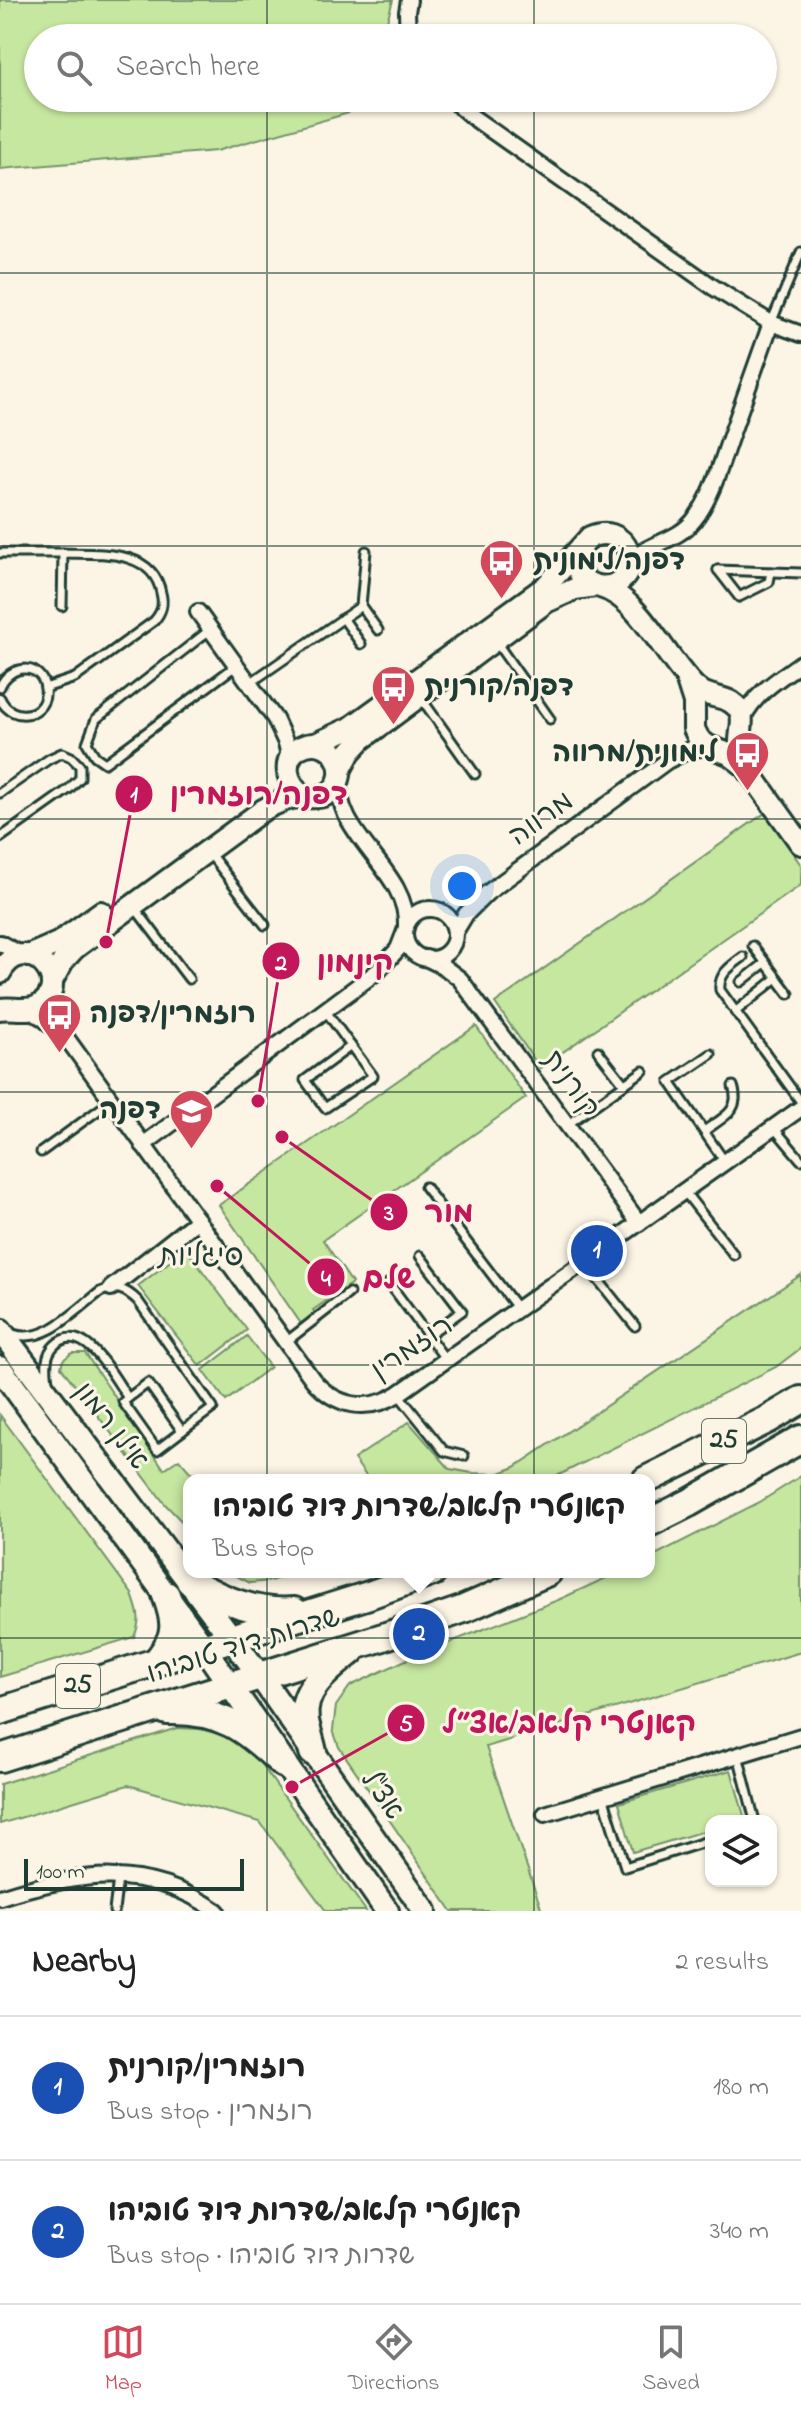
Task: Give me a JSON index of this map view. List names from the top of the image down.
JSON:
{
  "streets": {
    "highway": ["25", "שדרות דוד טוביהו"],
    "main road": ["אילן רמון", "אצ\"ל"],
    "street": ["מרווה", "קורנית", "רוזמרין"]
  },
  "crossings": [
    ["מרווה", "קורנית"],
    ["קורנית", "רוזמרין"],
    ["אילן רמון", "שדרות דוד טוביהו"],
    ["אילן רמון", "אצ\"ל"],
    ["שדרות דוד טוביהו", "אצ\"ל"]
  ],
  "districts": ["סיגליות"],
  "places": {
    "bus stop": [
      "דפנה/לימונית",
      "דפנה/קורנית",
      "לימונית/מרווה",
      "רוזמרין/דפנה"
    ],
    "other": [
      "דפנה/רוזמרין",
      "קינמון",
      "מור",
      "שלם",
      "קאנטרי קלאב/אצ״ל"
    ],
    "school or university": ["דפנה"]
  },
  "scale_bar": "100 m",
  "page": {
    "search": "Search here",
    "pins": ["1", "2"],
    "popup": ["קאנטרי קלאב/שדרות דוד טוביהו", "Bus stop"],
    "scale": "100 m",
    "heading": ["Nearby", "2 results"],
    "list": [
      {
        "mark": "1",
        "name": "רוזמרין/קורנית",
        "note": "Bus stop · רוזמרין",
        "value": "180 m"
      },
      {
        "mark": "2",
        "name": "קאנטרי קלאב/שדרות דוד טוביהו",
        "note": "Bus stop · שדרות דוד טוביהו",
        "value": "340 m"
      }
    ],
    "nav": ["Map", "Directions", "Saved"]
  }
}
